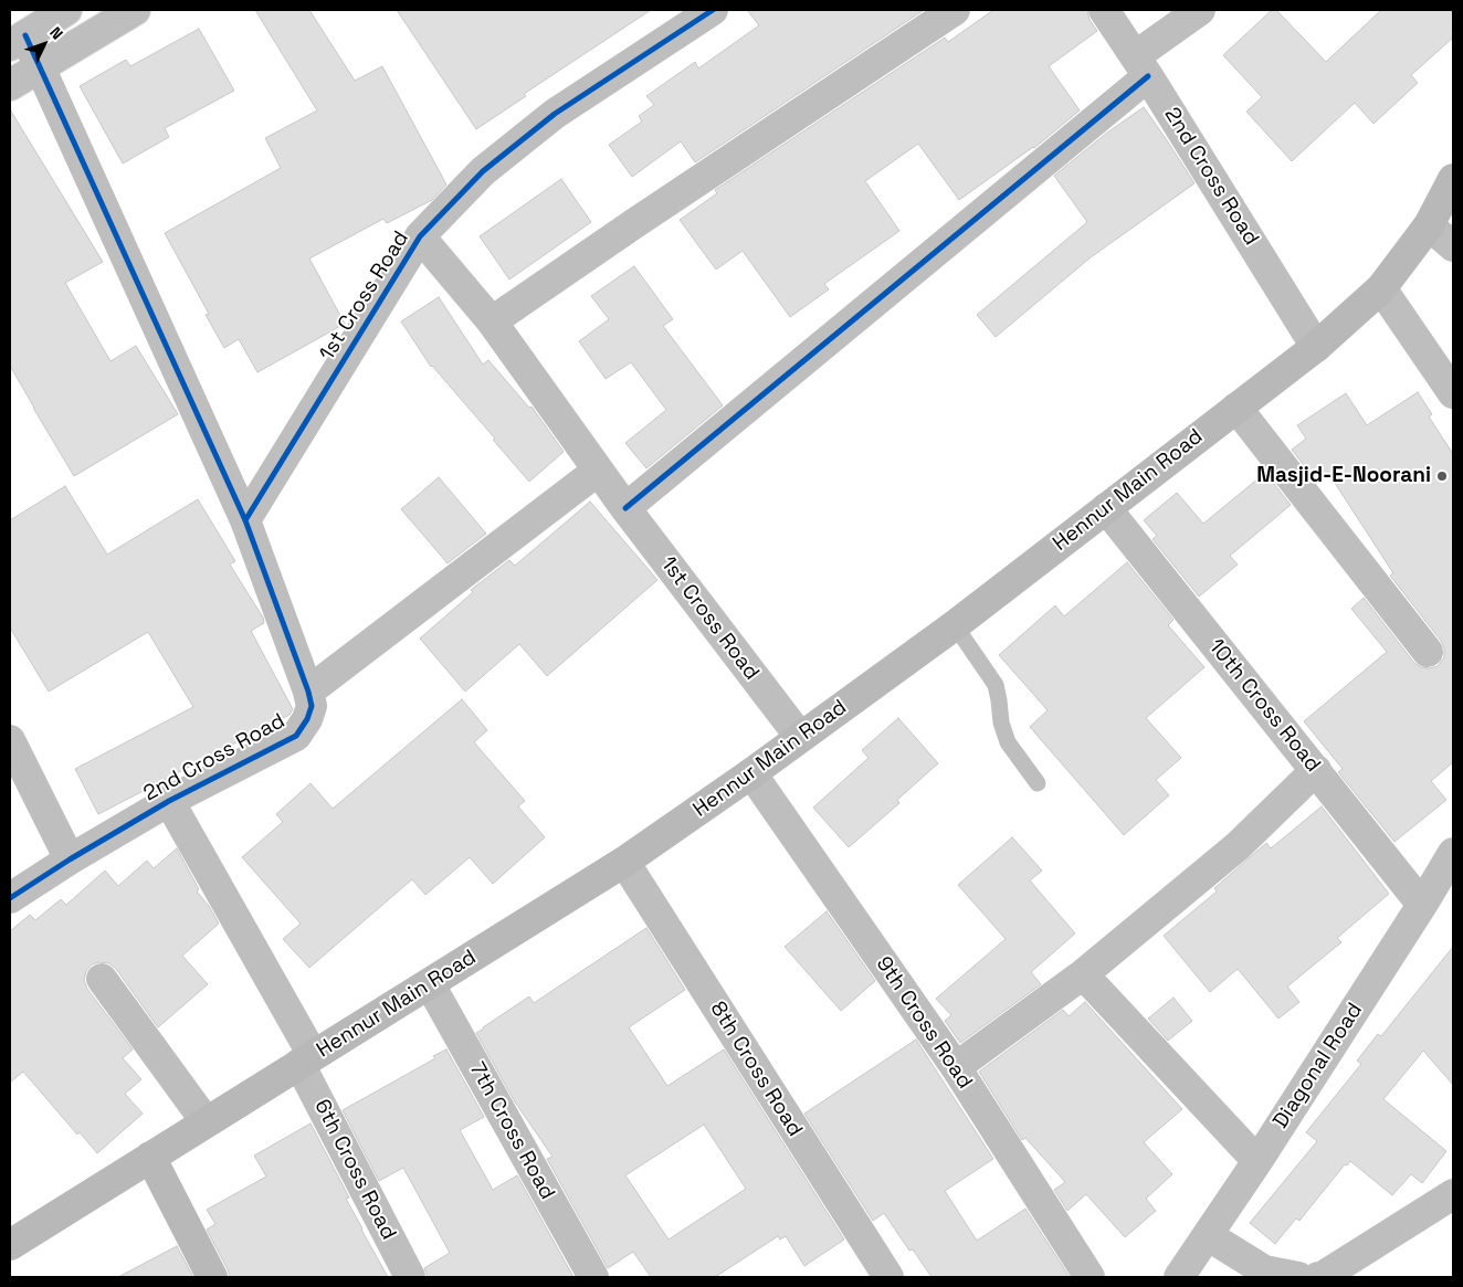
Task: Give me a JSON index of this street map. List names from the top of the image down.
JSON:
{
  "streets": {
    "main road": ["Hennur Main Road"],
    "street": [
      "2nd Cross Road",
      "1st Cross Road",
      "10th Cross Road",
      "9th Cross Road",
      "Diagonal Road",
      "8th Cross Road",
      "7th Cross Road",
      "6th Cross Road"
    ]
  },
  "crossings": [
    ["2nd Cross Road", "1st Cross Road"],
    ["2nd Cross Road", "Hennur Main Road"],
    ["2nd Cross Road", "6th Cross Road"],
    ["1st Cross Road", "Hennur Main Road"],
    ["Hennur Main Road", "10th Cross Road"],
    ["Hennur Main Road", "9th Cross Road"],
    ["Hennur Main Road", "8th Cross Road"],
    ["Hennur Main Road", "7th Cross Road"],
    ["Hennur Main Road", "6th Cross Road"],
    ["10th Cross Road", "Diagonal Road"]
  ],
  "places": ["Masjid-E-Noorani"],
  "north": "top right"
}
